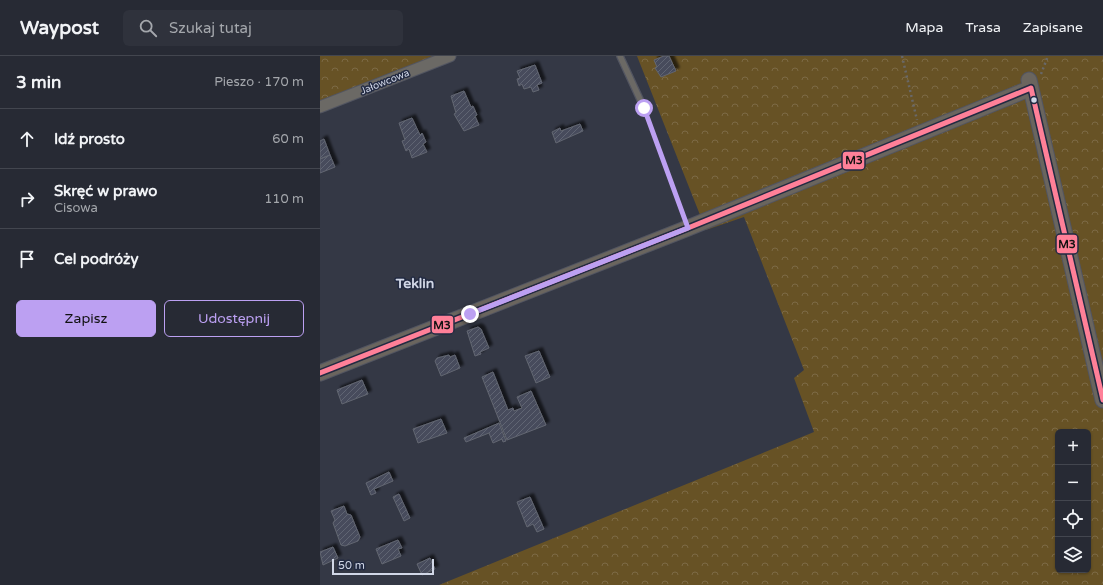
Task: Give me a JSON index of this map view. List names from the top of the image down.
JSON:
{
  "streets": {
    "street": ["Jałowcowa"]
  },
  "districts": ["Teklin"],
  "lines": ["transit line M3"],
  "scale_bar": "50 m",
  "page": {
    "header": "Waypost",
    "search": "Szukaj tutaj",
    "nav": ["Mapa", "Trasa", "Zapisane"],
    "heading": ["3 min", "Pieszo · 170 m"],
    "list": [
      ["Idź prosto", "60 m"],
      ["Skręć w prawo", "Cisowa", "110 m"],
      "Cel podróży"
    ],
    "buttons": ["Zapisz", "Udostępnij"],
    "map_buttons": ["+", "−"],
    "scale": "50 m"
  }
}
